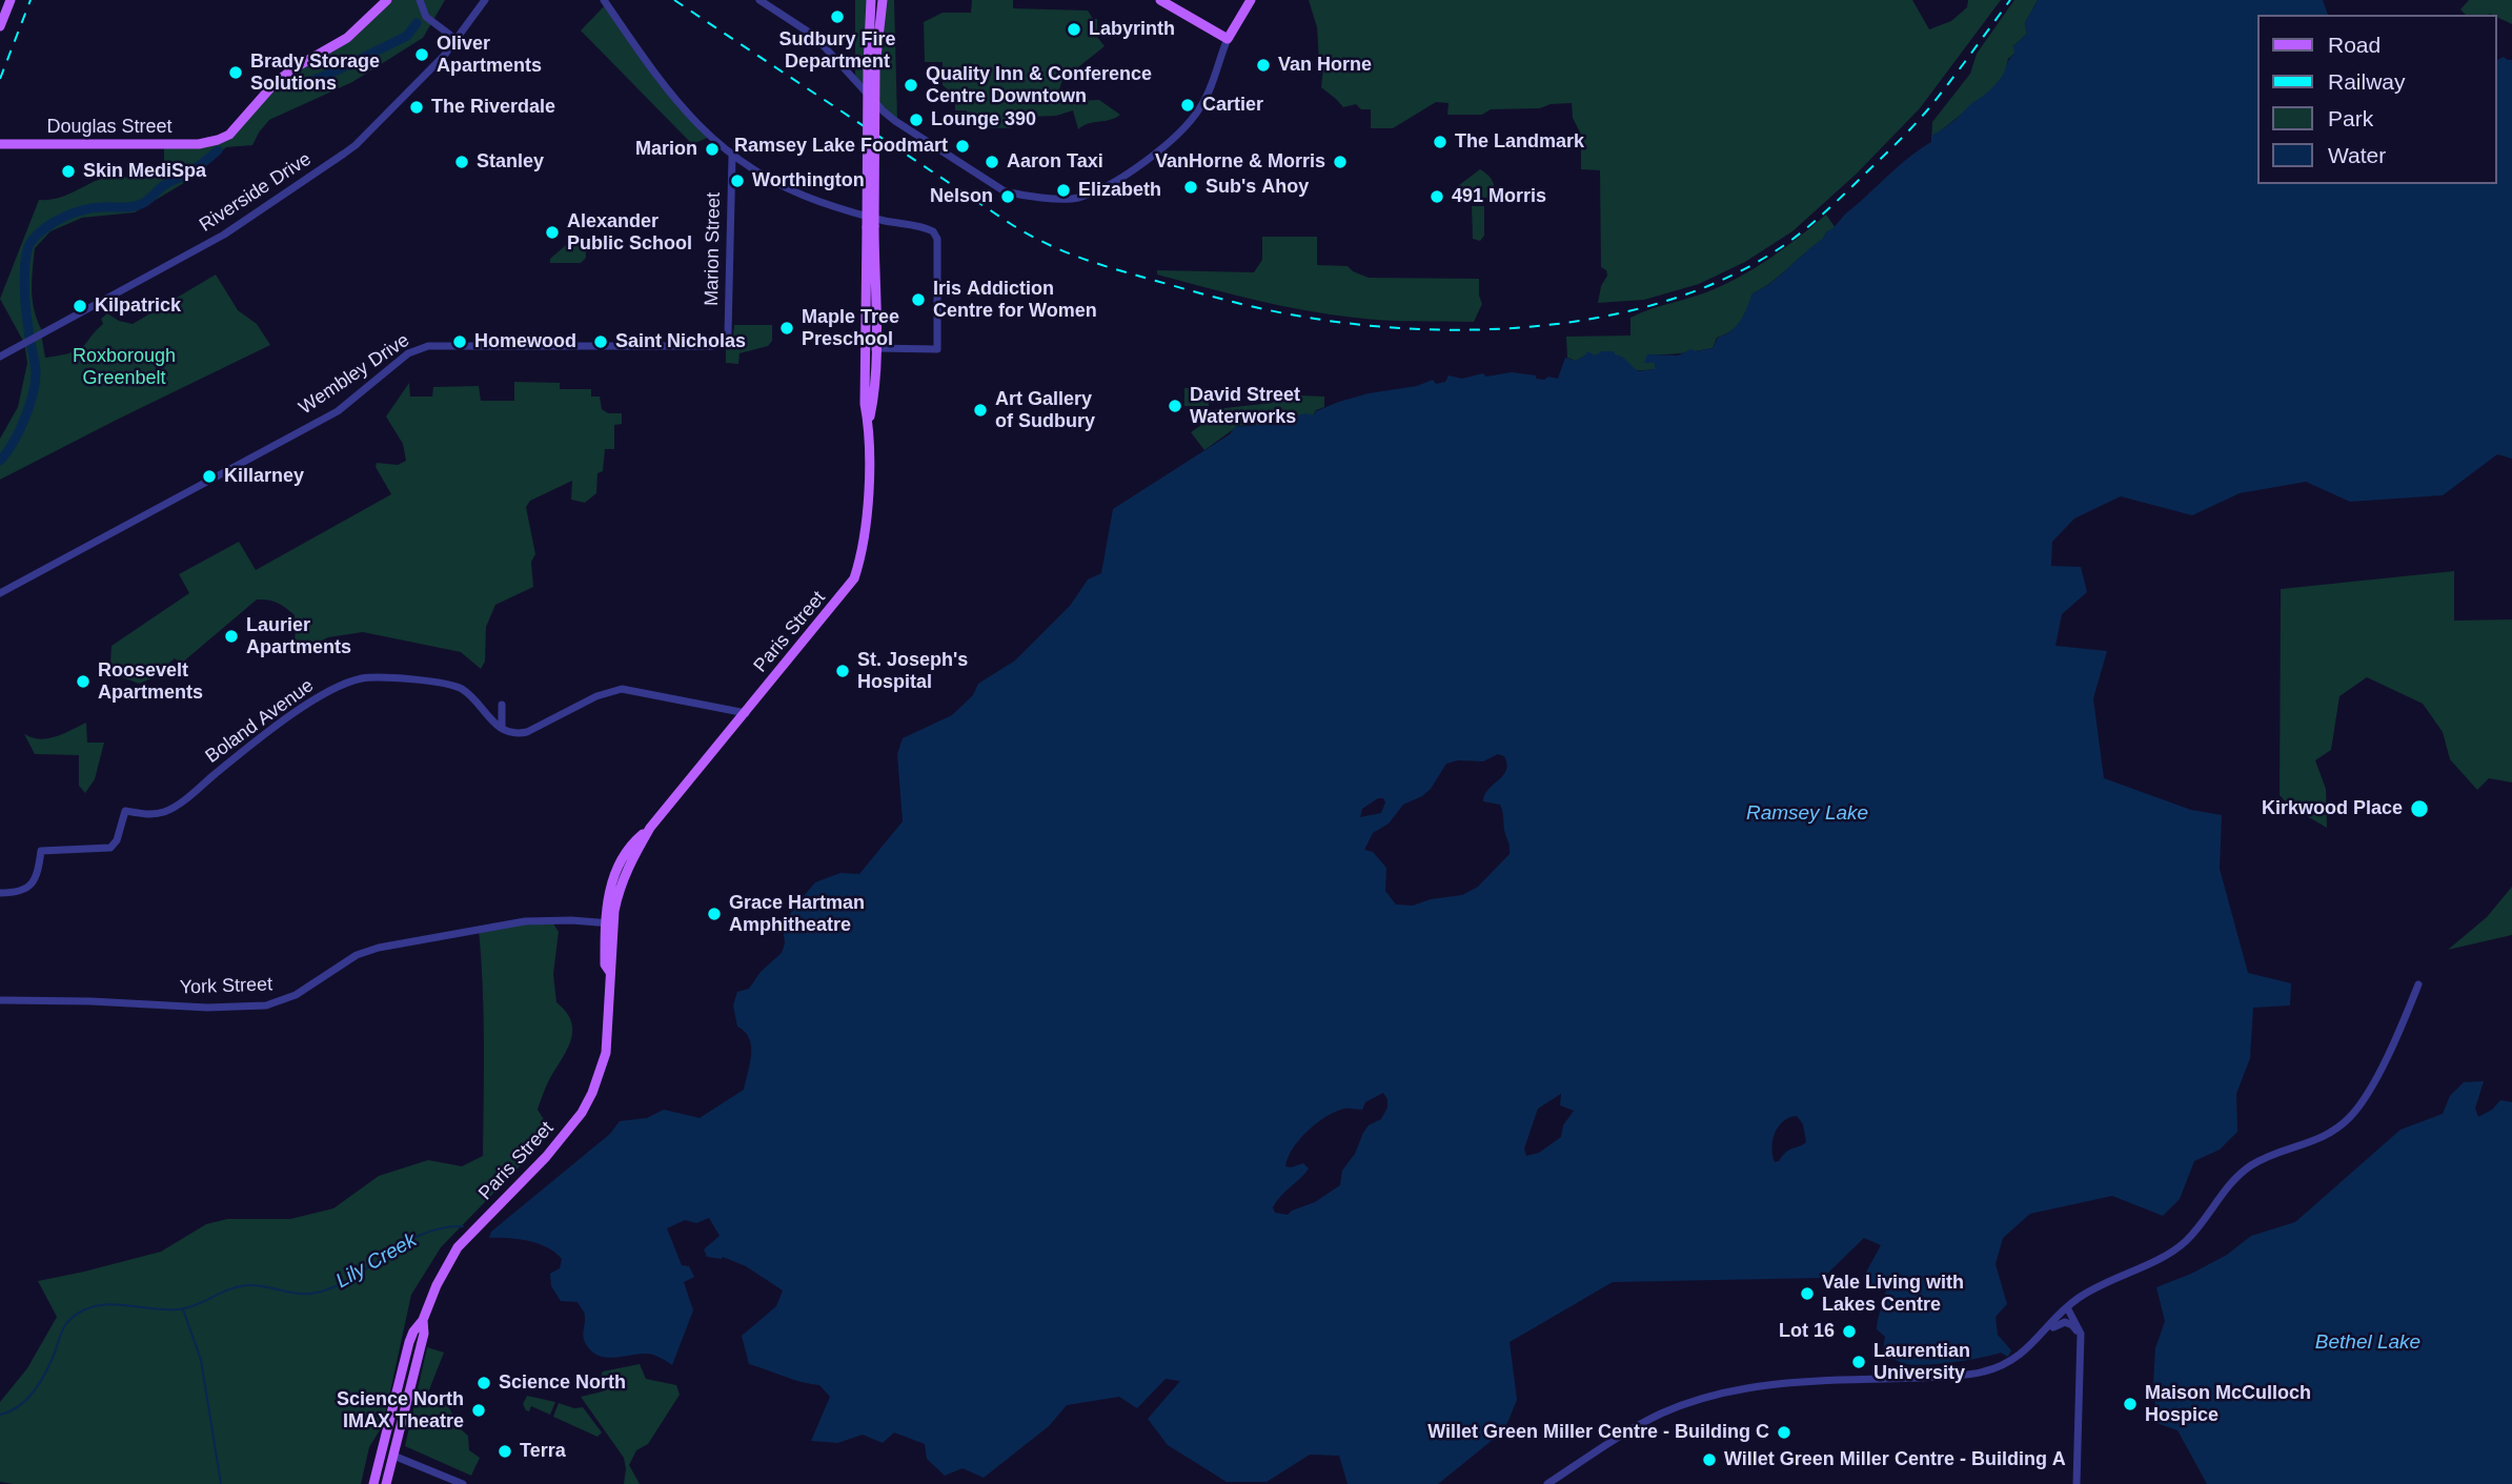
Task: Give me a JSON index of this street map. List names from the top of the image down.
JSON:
{
  "streets": {
    "main road": ["Douglas Street", "Paris Street"],
    "street": [
      "Riverside Drive",
      "Marion Street",
      "Wembley Drive",
      "Boland Avenue",
      "York Street"
    ]
  },
  "crossings": [
    ["Marion Street", "Wembley Drive"],
    ["Paris Street", "York Street"]
  ],
  "water": ["Ramsey Lake", "Lily Creek", "Bethel Lake"],
  "parks": ["Roxborough Greenbelt"],
  "places": [
    "Sudbury Fire Department",
    "Labyrinth",
    "Oliver Apartments",
    "Van Horne",
    "Brady Storage Solutions",
    "Quality Inn & Conference Centre Downtown",
    "Cartier",
    "The Riverdale",
    "Lounge 390",
    "The Landmark",
    "Ramsey Lake Foodmart",
    "Marion",
    "Stanley",
    "Aaron Taxi",
    "VanHorne & Morris",
    "Skin MediSpa",
    "Worthington",
    "Sub's Ahoy",
    "Elizabeth",
    "Nelson",
    "491 Morris",
    "Alexander Public School",
    "Iris Addiction Centre for Women",
    "Kilpatrick",
    "Maple Tree Preschool",
    "Homewood",
    "Saint Nicholas",
    "David Street Waterworks",
    "Art Gallery of Sudbury",
    "Killarney",
    "Laurier Apartments",
    "St. Joseph's Hospital",
    "Roosevelt Apartments",
    "Kirkwood Place",
    "Grace Hartman Amphitheatre",
    "Vale Living with Lakes Centre",
    "Lot 16",
    "Laurentian University",
    "Science North",
    "Maison McCulloch Hospice",
    "Science North IMAX Theatre",
    "Willet Green Miller Centre - Building C",
    "Terra",
    "Willet Green Miller Centre - Building A"
  ],
  "legend": [
    "Road",
    "Railway",
    "Park",
    "Water"
  ]
}
